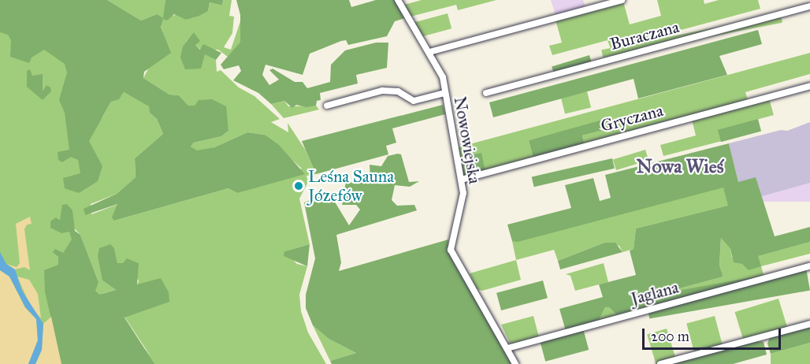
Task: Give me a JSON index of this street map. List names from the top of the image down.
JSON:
{
  "streets": {
    "street": [
      "Buraczana",
      "Gryczana",
      "Nowowiejska",
      "Jaglana"
    ]
  },
  "crossings": [
    ["Gryczana", "Nowowiejska"],
    ["Nowowiejska", "Jaglana"]
  ],
  "districts": ["Nowa Wieś"],
  "places": ["Leśna Sauna Józefów"],
  "scale_bar": "200 m"
}
